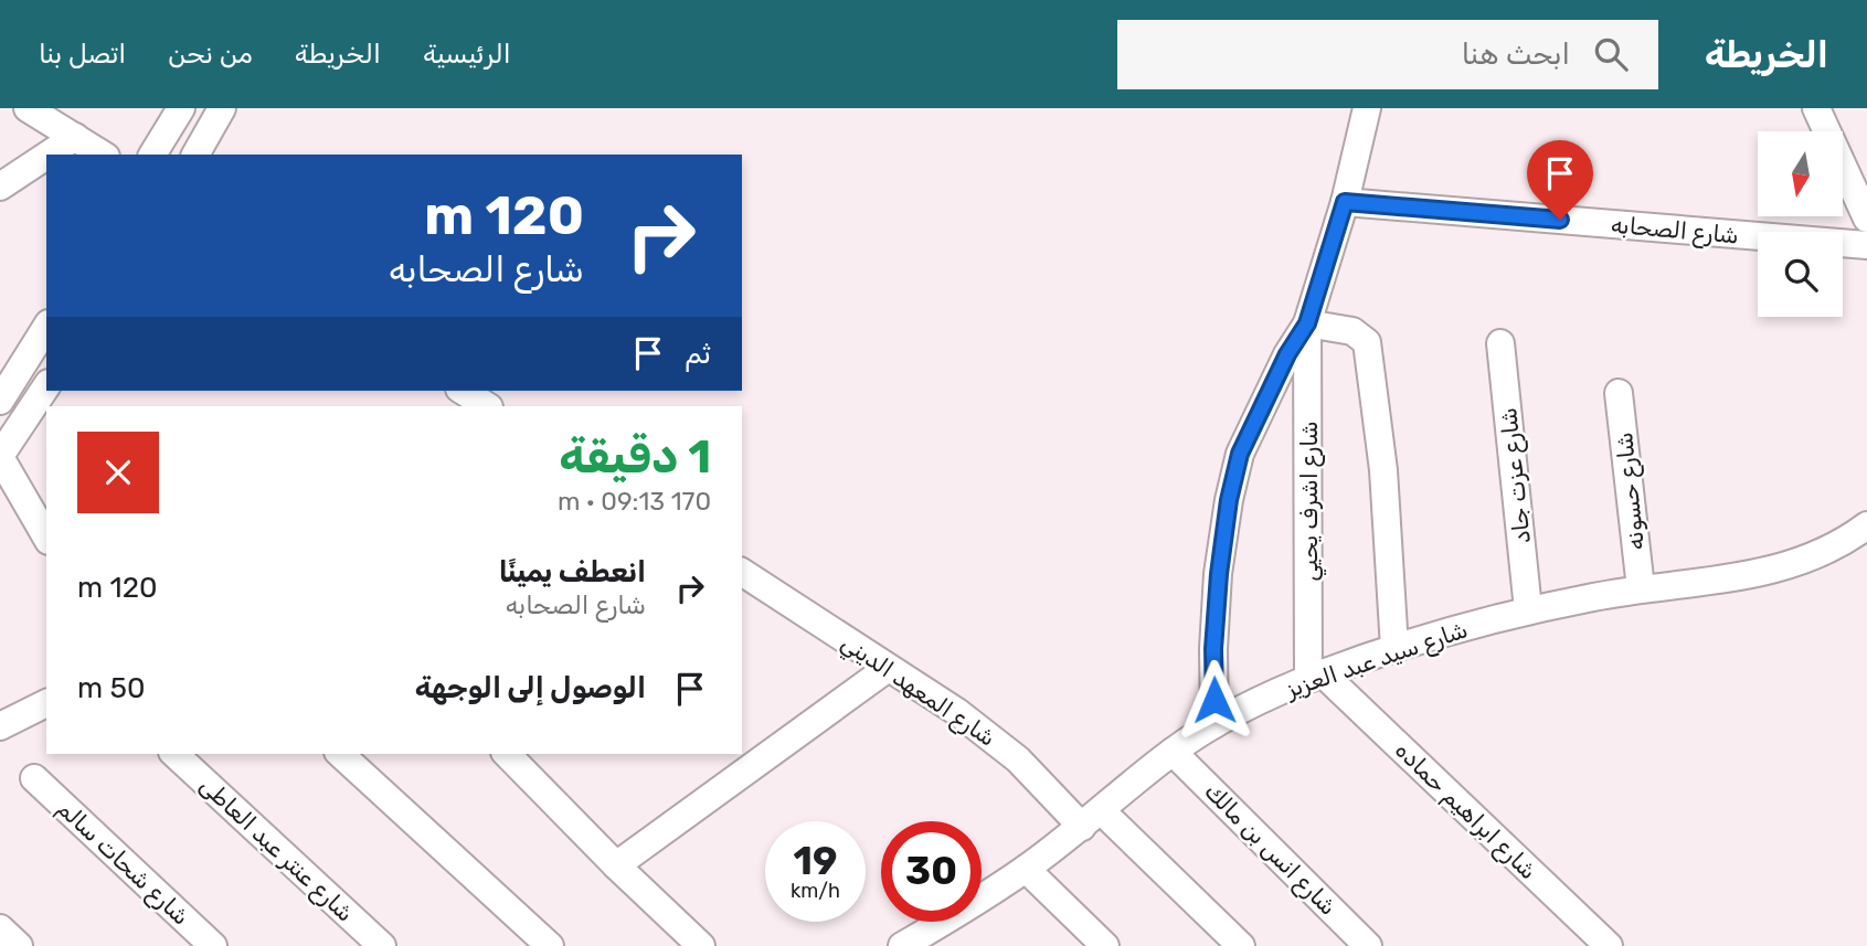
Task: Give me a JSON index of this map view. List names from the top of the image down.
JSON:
{
  "streets": {
    "street": [
      "شارع الصحابه",
      "شارع عزت جاد",
      "شارع حسونه",
      "شارع اشرف يحيي",
      "شارع سيد عبد العزيز",
      "شارع المعهد الديني",
      "شارع ابراهيم حماده",
      "شارع عنتر عبد العاطى",
      "شارع انس بن مالك",
      "شارع شحات سالم"
    ]
  },
  "crossings": [
    ["شارع عزت جاد", "شارع سيد عبد العزيز"],
    ["شارع حسونه", "شارع سيد عبد العزيز"],
    ["شارع اشرف يحيي", "شارع سيد عبد العزيز"],
    ["شارع اشرف يحيي", "شارع ابراهيم حماده"],
    ["شارع سيد عبد العزيز", "شارع المعهد الديني"],
    ["شارع سيد عبد العزيز", "شارع ابراهيم حماده"],
    ["شارع سيد عبد العزيز", "شارع انس بن مالك"]
  ],
  "north": "bottom",
  "page": {
    "header": "الخريطة",
    "search": "ابحث هنا",
    "nav": [
      "الرئيسية",
      "الخريطة",
      "من نحن",
      "اتصل بنا"
    ],
    "turn": ["120 m", "شارع الصحابه"],
    "then": "ثم",
    "heading": ["1 دقيقة", "170 m · 09:13"],
    "list": [
      {
        "name": "انعطف يمينًا",
        "note": "شارع الصحابه",
        "value": "120 m"
      },
      {
        "name": "الوصول إلى الوجهة",
        "value": "50 m"
      }
    ],
    "speed": "19 km/h",
    "limit": "30"
  }
}
